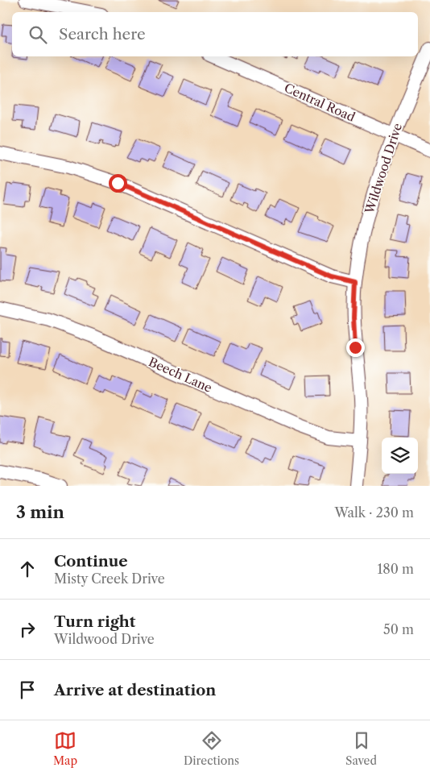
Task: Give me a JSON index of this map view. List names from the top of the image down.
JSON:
{
  "streets": {
    "street": ["Central Road", "Wildwood Drive", "Beech Lane"]
  },
  "crossings": [
    ["Central Road", "Wildwood Drive"],
    ["Wildwood Drive", "Beech Lane"]
  ],
  "page": {
    "search": "Search here",
    "heading": ["3 min", "Walk · 230 m"],
    "list": [
      ["Continue", "Misty Creek Drive", "180 m"],
      ["Turn right", "Wildwood Drive", "50 m"],
      "Arrive at destination"
    ],
    "nav": ["Map", "Directions", "Saved"]
  }
}
